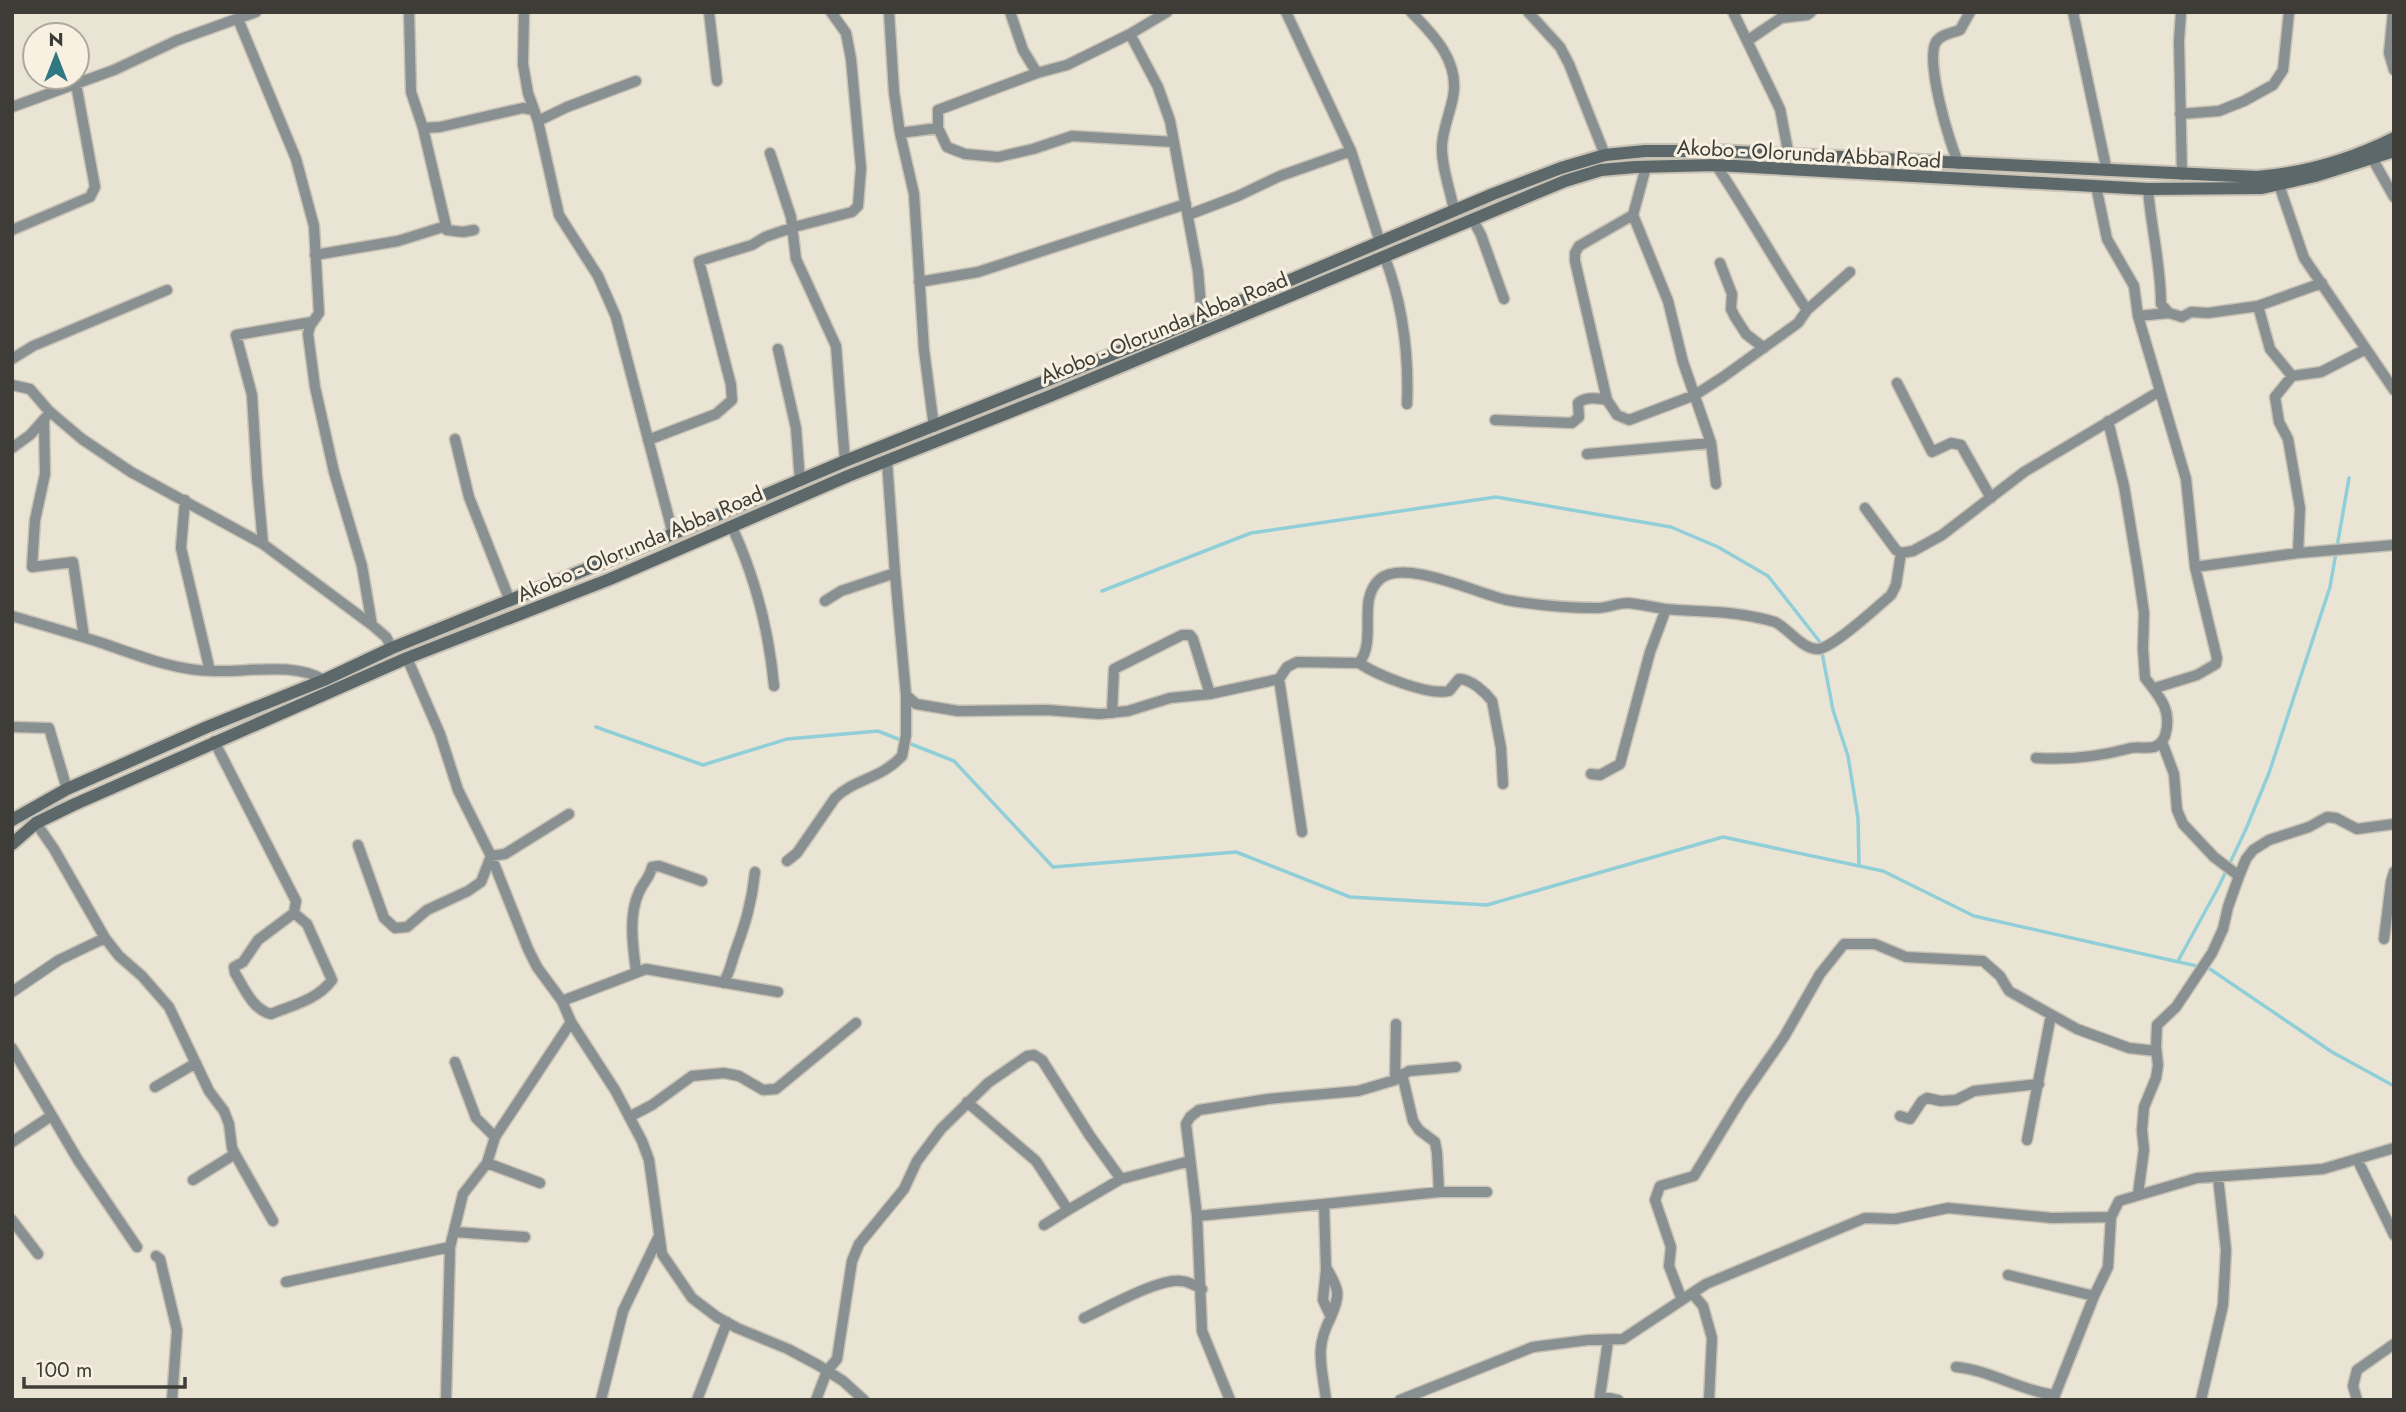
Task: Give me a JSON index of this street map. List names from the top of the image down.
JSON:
{
  "streets": {
    "main road": ["Akobo - Olorunda Abba Road"]
  },
  "scale_bar": "100 m",
  "north": "top"
}
